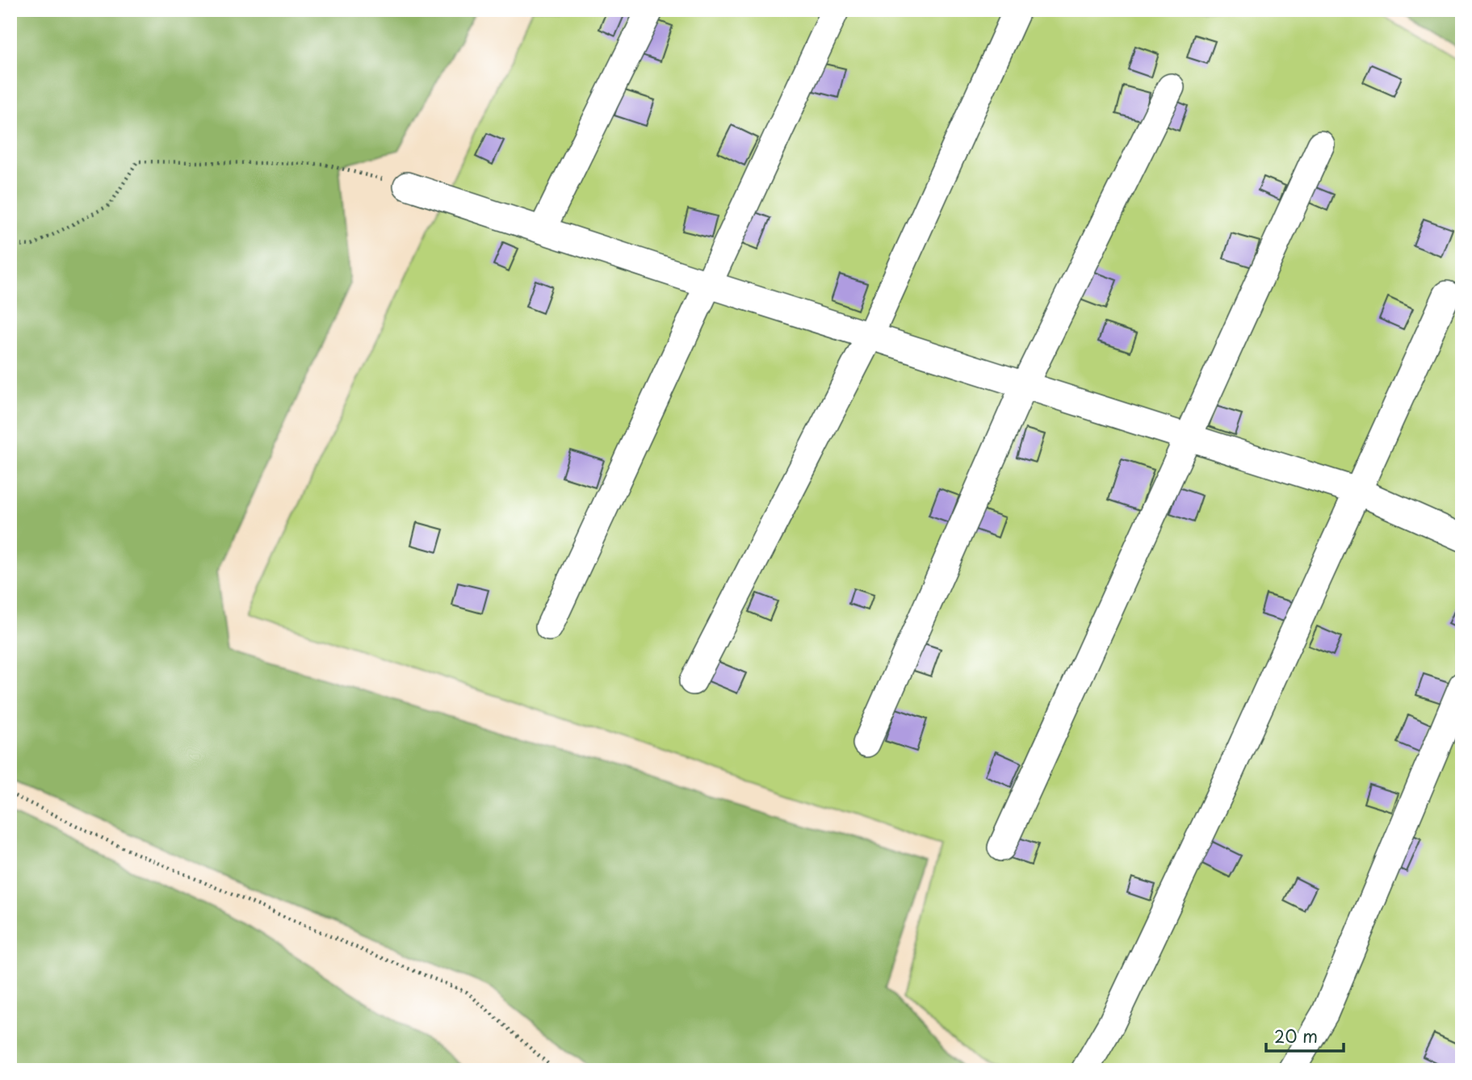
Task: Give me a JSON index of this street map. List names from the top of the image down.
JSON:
{
  "scale_bar": "20 m"
}
